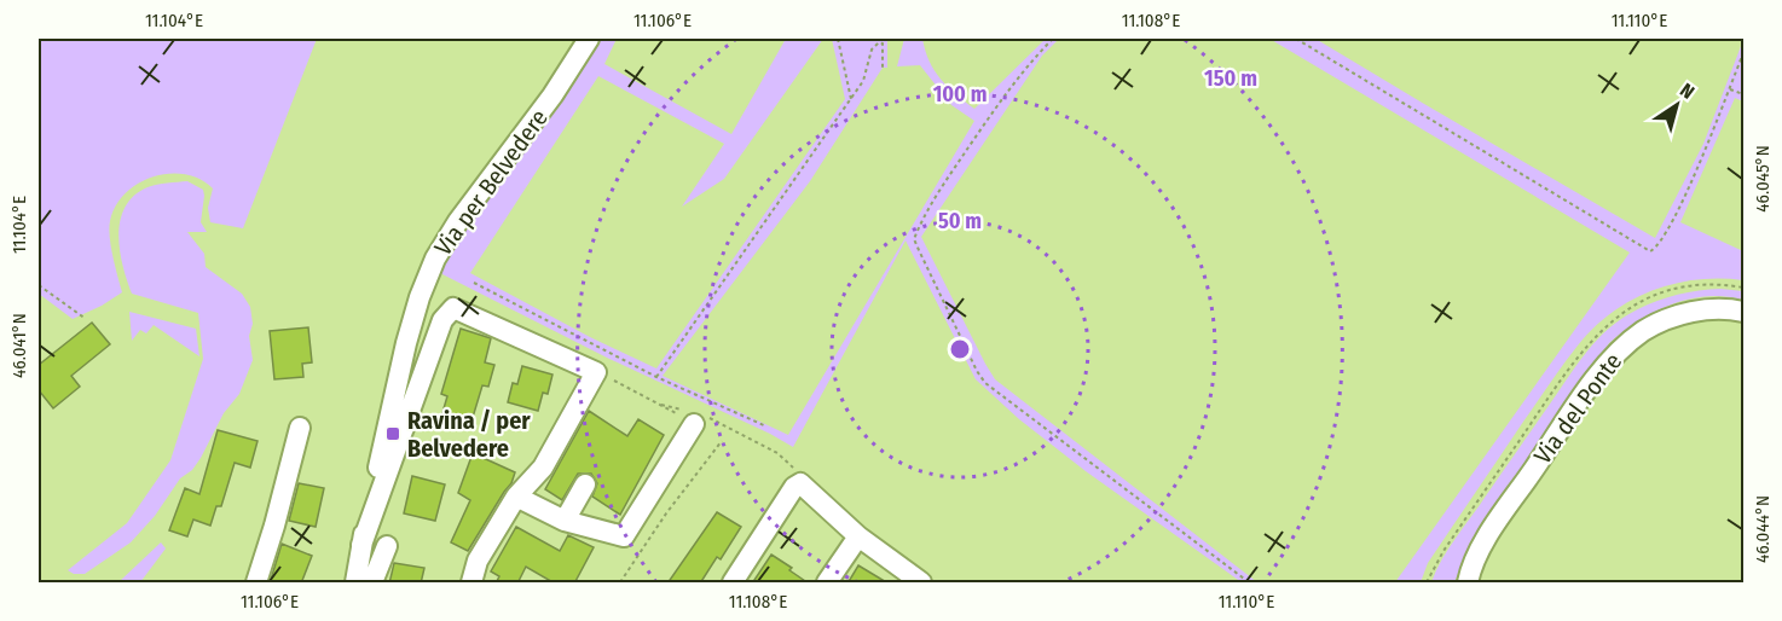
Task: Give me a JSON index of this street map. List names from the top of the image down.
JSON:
{
  "streets": {
    "street": ["Via per Belvedere", "Via del Ponte"]
  },
  "places": {
    "transit": ["Ravina / per Belvedere"]
  },
  "north": "top right",
  "coordinates": [
    "11.104°E",
    "11.106°E",
    "11.108°E",
    "11.110°E",
    "46.045°N",
    "46.041°N",
    "46.044°N"
  ],
  "rings": ["150 m", "100 m", "50 m"]
}
